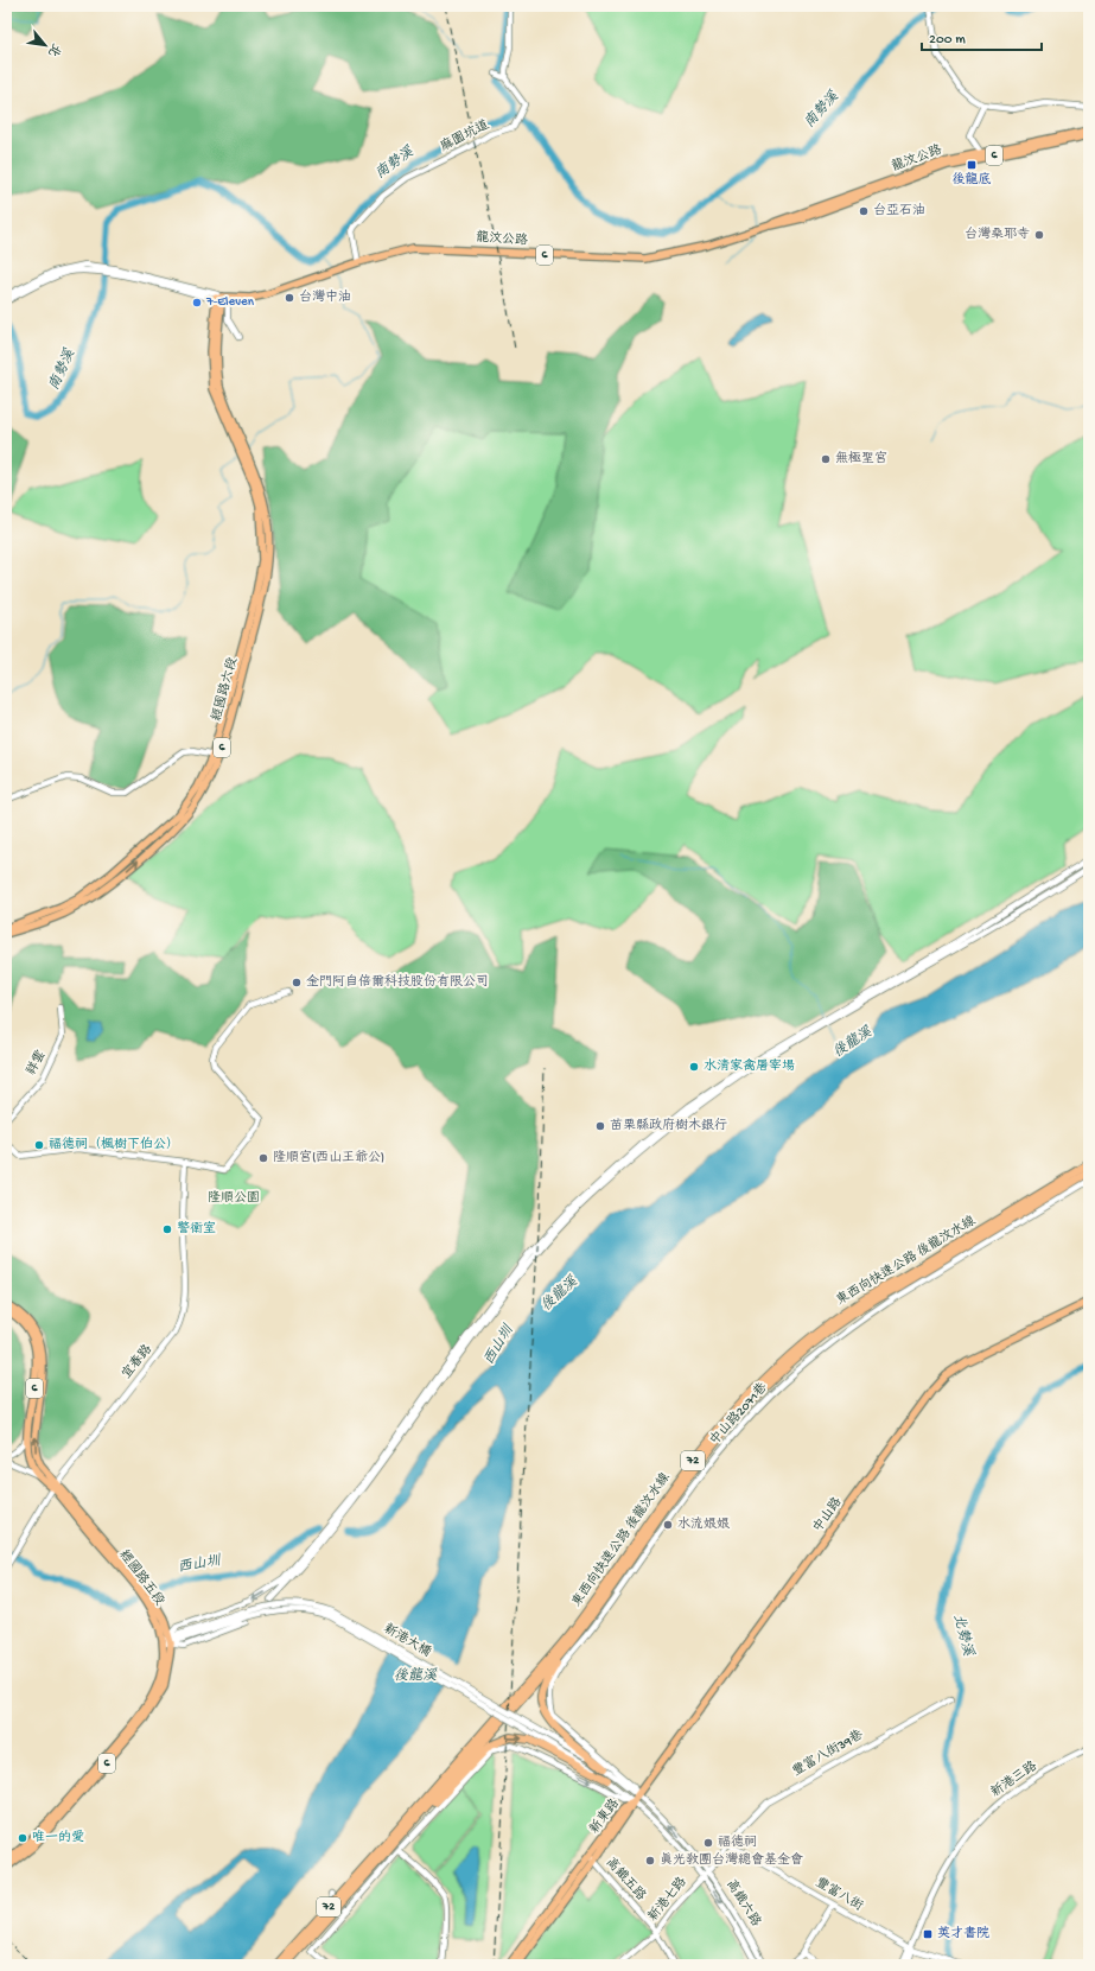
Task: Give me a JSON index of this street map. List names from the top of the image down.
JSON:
{
  "streets": {
    "highway": ["東西向快速公路 後龍汶水線", "72"],
    "main road": [
      "6",
      "龍汶公路",
      "經國路六段",
      "中山路",
      "經國路五段",
      "新東路"
    ],
    "street": [
      "麻園坑道",
      "祥雲",
      "宜春路",
      "中山路2071巷",
      "新港大橋",
      "豐富八街39巷",
      "新港三路",
      "高鐵五路",
      "豐富八街",
      "新港七路",
      "高鐵六路"
    ]
  },
  "crossings": [
    ["麻園坑道", "龍汶公路"],
    ["6", "宜春路"],
    ["6", "經國路五段"],
    ["龍汶公路", "經國路六段"],
    ["宜春路", "經國路五段"],
    ["中山路2071巷", "中山路"],
    ["中山路2071巷", "新港大橋"],
    ["中山路2071巷", "新東路"],
    ["中山路2071巷", "高鐵六路"],
    ["中山路", "新港大橋"],
    ["中山路", "新東路"],
    ["中山路", "高鐵六路"],
    ["經國路五段", "新港大橋"],
    ["新港大橋", "新東路"],
    ["新港大橋", "高鐵六路"],
    ["豐富八街39巷", "豐富八街"],
    ["豐富八街39巷", "新港七路"],
    ["新港三路", "豐富八街"],
    ["新東路", "高鐵五路"],
    ["新東路", "高鐵六路"],
    ["高鐵五路", "新港七路"],
    ["豐富八街", "新港七路"],
    ["新港七路", "高鐵六路"]
  ],
  "water": [
    "南勢溪",
    "後龍溪",
    "西山圳",
    "北勢溪"
  ],
  "parks": ["隆順公園"],
  "places": {
    "transit": ["後龍底", "英才書院"],
    "other": [
      "台亞石油",
      "台灣桑耶寺",
      "台灣中油",
      "7-Eleven",
      "無極聖宮",
      "金門阿自倍爾科技股份有限公司",
      "水清家禽屠宰場",
      "苗栗縣政府樹木銀行",
      "福德祠（楓樹下伯公）",
      "隆順宮(西山王爺公)",
      "警衛室",
      "水流娘娘",
      "唯一的愛",
      "福德祠",
      "真光教團台灣總會基金會"
    ]
  },
  "scale_bar": "200 m",
  "north": "bottom right"
}
